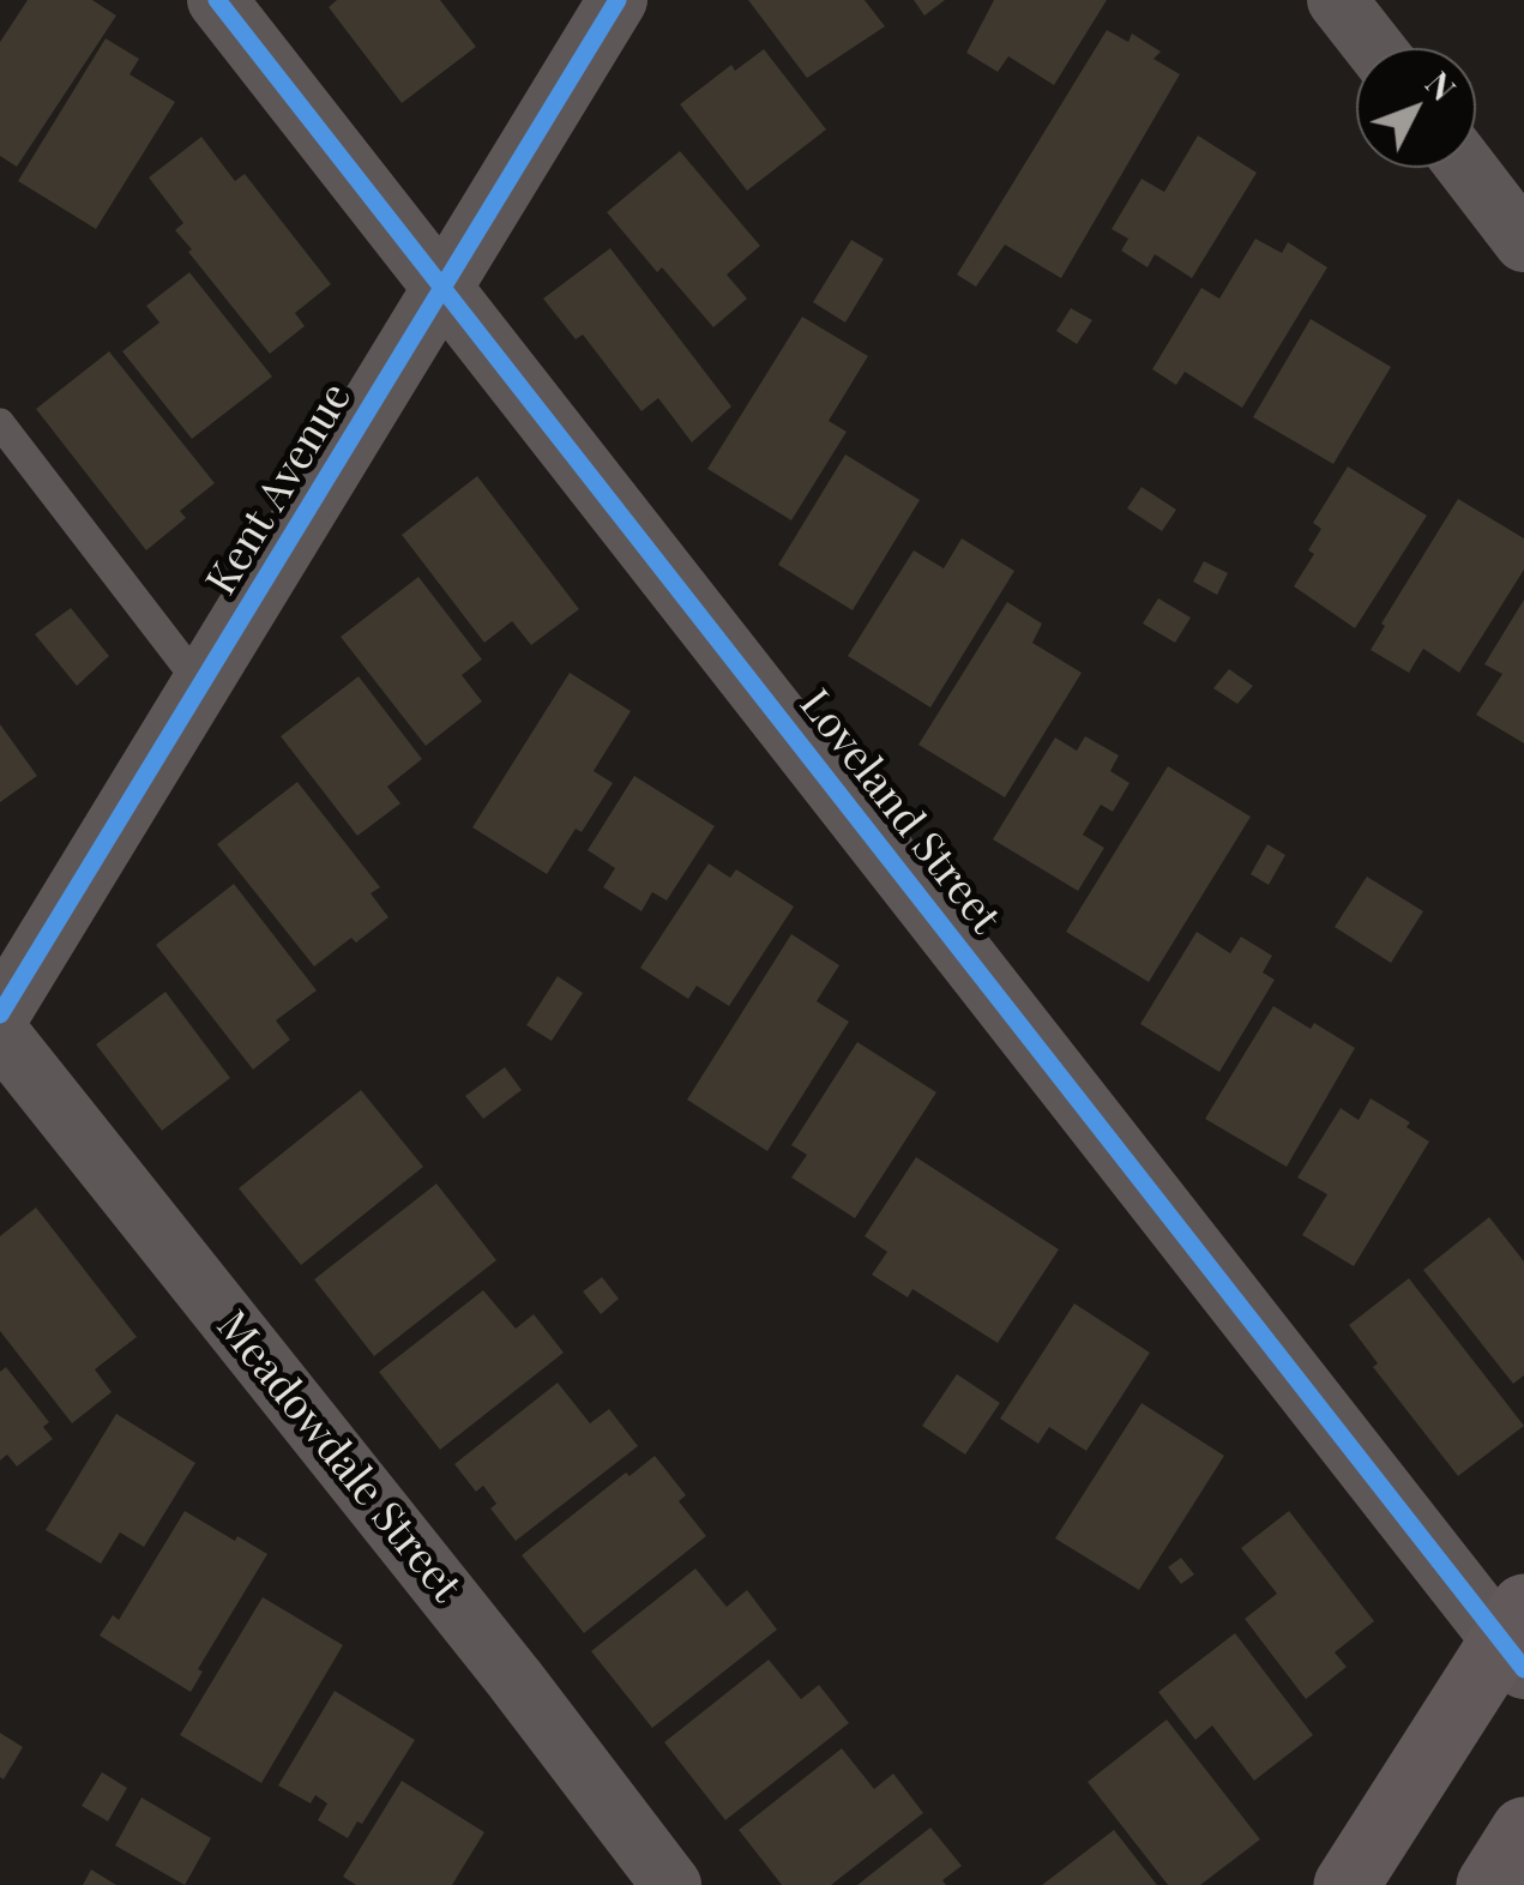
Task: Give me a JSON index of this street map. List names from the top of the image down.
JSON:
{
  "streets": {
    "street": ["Kent Avenue", "Loveland Street", "Meadowdale Street"]
  },
  "crossings": [
    ["Kent Avenue", "Loveland Street"]
  ],
  "north": "top right"
}
